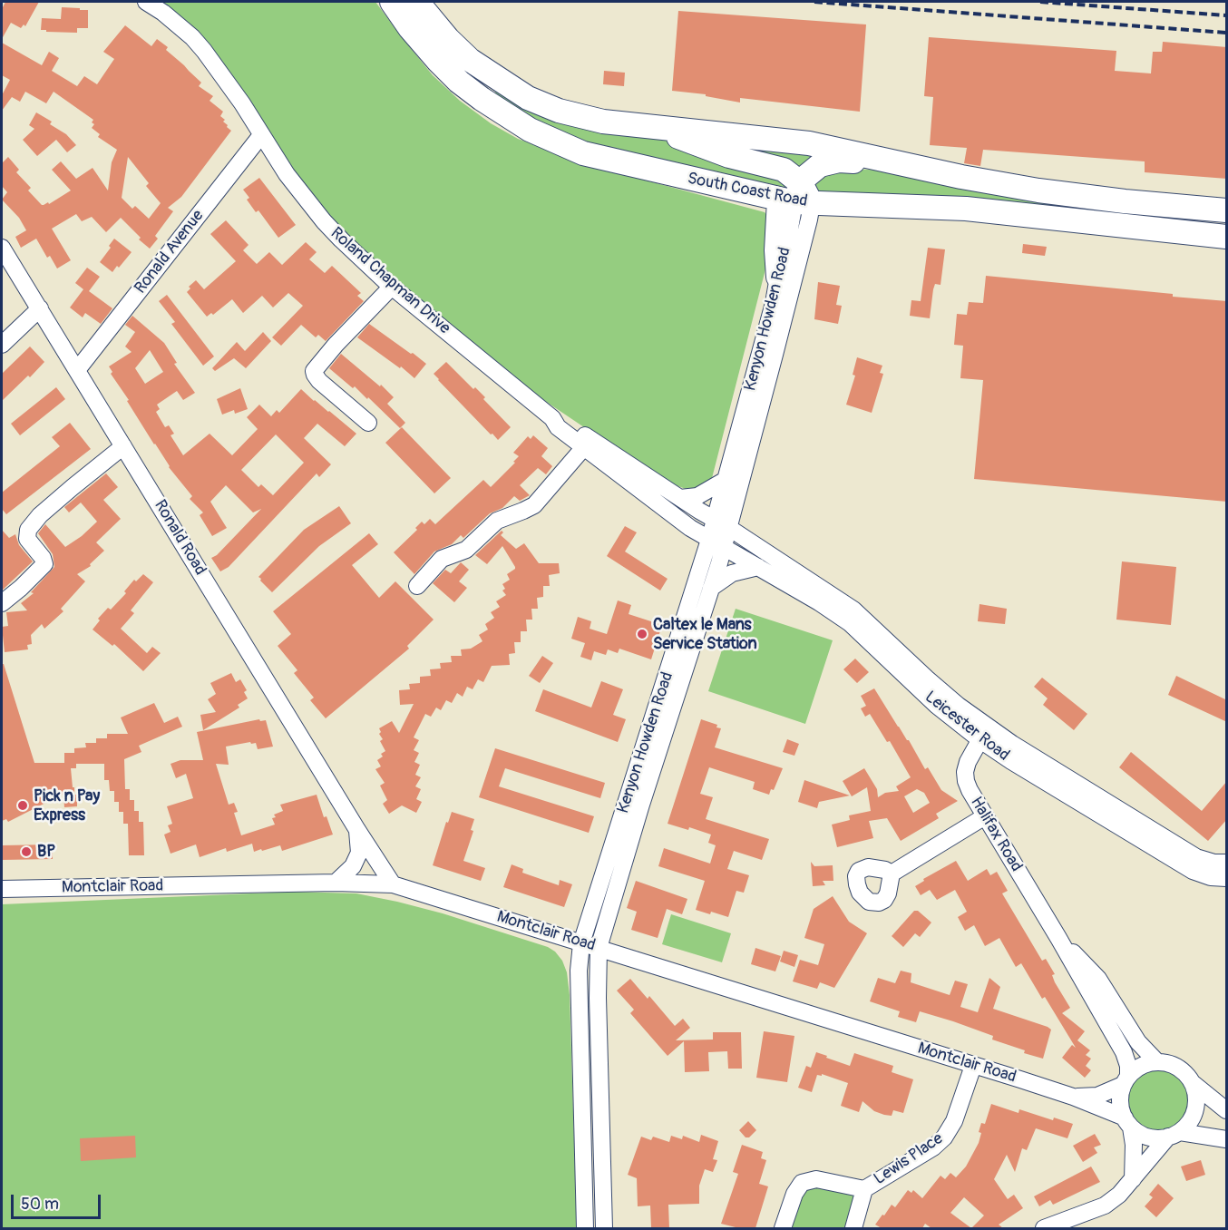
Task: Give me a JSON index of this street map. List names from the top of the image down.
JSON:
{
  "streets": {
    "highway": ["South Coast Road"],
    "street": [
      "Ronald Avenue",
      "Roland Chapman Drive",
      "Kenyon Howden Road",
      "Ronald Road",
      "Leicester Road",
      "Halifax Road",
      "Montclair Road",
      "Lewis Place"
    ]
  },
  "crossings": [
    ["South Coast Road", "Kenyon Howden Road"],
    ["Ronald Avenue", "Roland Chapman Drive"],
    ["Ronald Avenue", "Ronald Road"],
    ["Roland Chapman Drive", "Kenyon Howden Road"],
    ["Roland Chapman Drive", "Leicester Road"],
    ["Kenyon Howden Road", "Leicester Road"],
    ["Kenyon Howden Road", "Montclair Road"],
    ["Ronald Road", "Montclair Road"],
    ["Leicester Road", "Halifax Road"],
    ["Halifax Road", "Montclair Road"],
    ["Montclair Road", "Lewis Place"]
  ],
  "places": ["Caltex le Mans Service Station", "Pick n Pay Express", "BP"],
  "scale_bar": "50 m"
}
